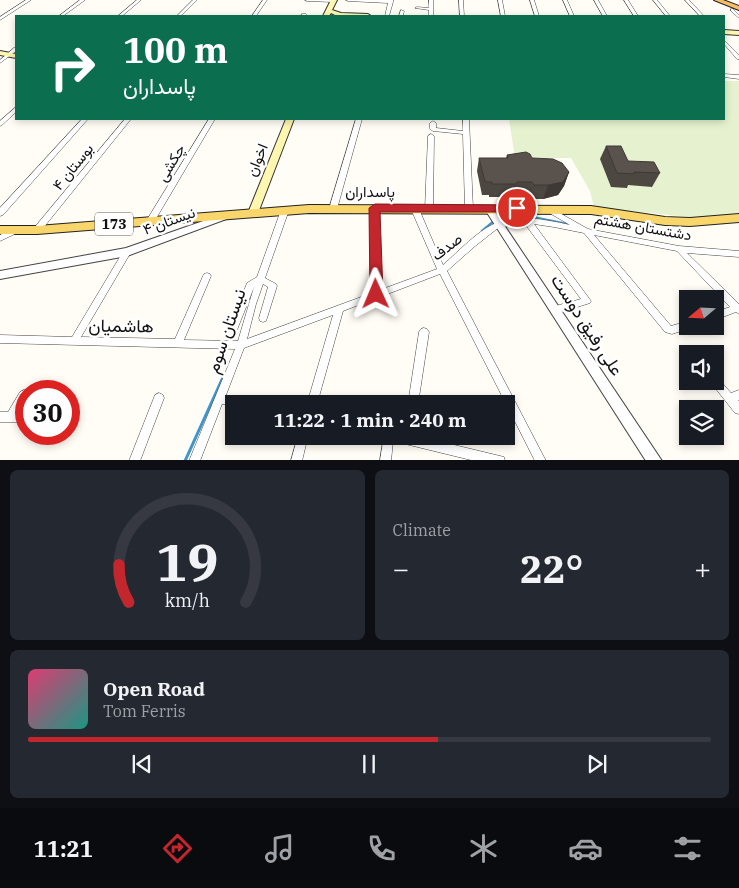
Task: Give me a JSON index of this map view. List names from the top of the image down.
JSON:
{
  "streets": {
    "main road": ["اخوان", "پاسداران", "173"],
    "street": [
      "چکشی",
      "بوستان ۴",
      "نیستان ۴",
      "دشتستان هشتم",
      "صدف",
      "علی رفیق دوست",
      "هاشمیان",
      "نیستان سوم"
    ]
  },
  "crossings": [
    ["اخوان", "پاسداران"],
    ["چکشی", "پاسداران"],
    ["بوستان ۴", "پاسداران"],
    ["پاسداران", "نیستان ۴"],
    ["پاسداران", "دشتستان هشتم"],
    ["پاسداران", "علی رفیق دوست"],
    ["پاسداران", "نیستان سوم"],
    ["صدف", "علی رفیق دوست"],
    ["صدف", "هاشمیان"],
    ["صدف", "نیستان سوم"],
    ["هاشمیان", "نیستان سوم"]
  ],
  "north": "left",
  "page": {
    "turn": ["100 m", "پاسداران"],
    "limit": "30",
    "trip": "11:22 · 1 min · 240 m",
    "tile": "Climate",
    "heat": ["−", "22°", "+"],
    "song": ["Open Road", "Tom Ferris"],
    "tabs": "11:21",
    "gauge": ["19", "km/h"]
  }
}
